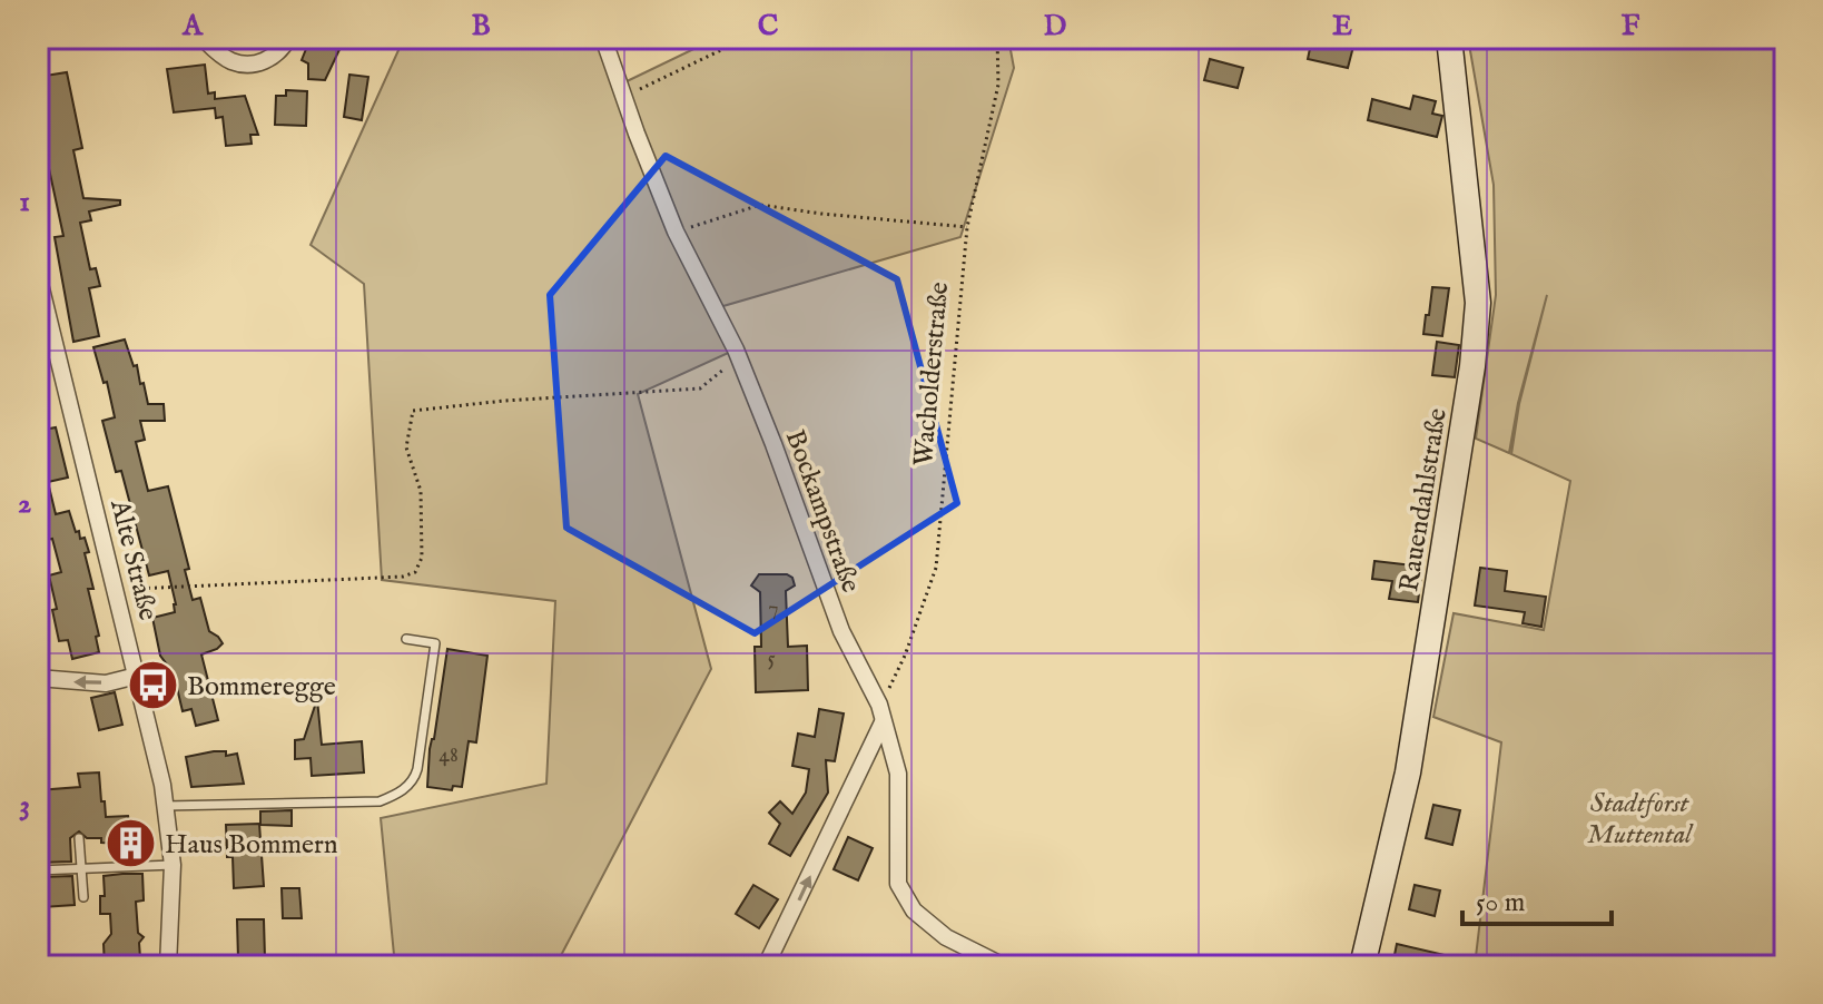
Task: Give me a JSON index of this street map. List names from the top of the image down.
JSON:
{
  "streets": {
    "street": ["Rauendahlstraße", "Bockampstraße", "Alte Straße"],
    "path": ["Wacholderstraße"]
  },
  "crossings": [
    ["Wacholderstraße", "Bockampstraße"]
  ],
  "parks": ["Stadtforst Muttental"],
  "places": {
    "bus stop": ["Bommeregge"],
    "building": ["Haus Bommern"]
  },
  "house_numbers": ["7", "5", "48"],
  "scale_bar": "50 m",
  "grid": {
    "columns": [
      "A",
      "B",
      "C",
      "D",
      "E",
      "F"
    ],
    "rows": ["1", "2", "3"]
  }
}
